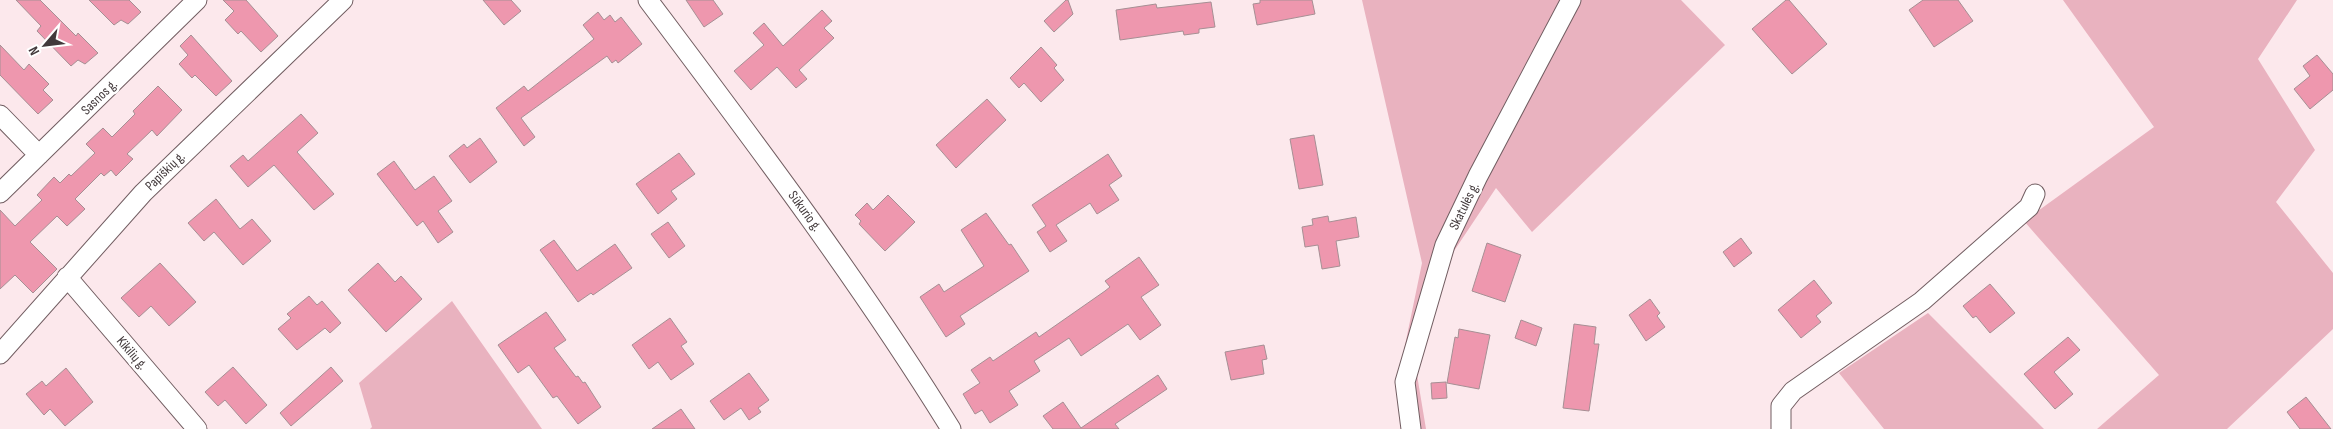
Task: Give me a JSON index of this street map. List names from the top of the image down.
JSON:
{
  "streets": {
    "street": [
      "Sasnos g.",
      "Papiškių g.",
      "Skatulės g.",
      "Sūkurio g.",
      "Kikilių g."
    ]
  },
  "crossings": [
    ["Papiškių g.", "Kikilių g."]
  ],
  "north": "bottom left"
}
